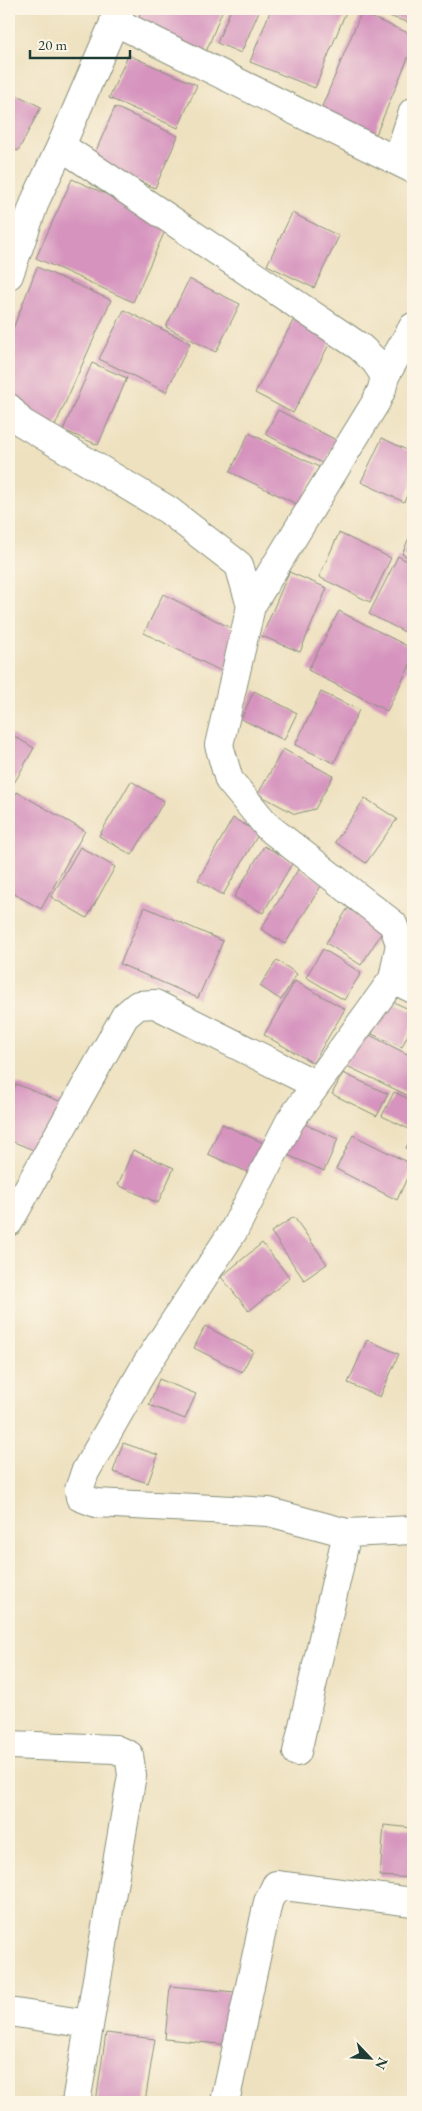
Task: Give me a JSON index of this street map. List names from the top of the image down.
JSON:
{
  "scale_bar": "20 m",
  "north": "bottom right"
}
